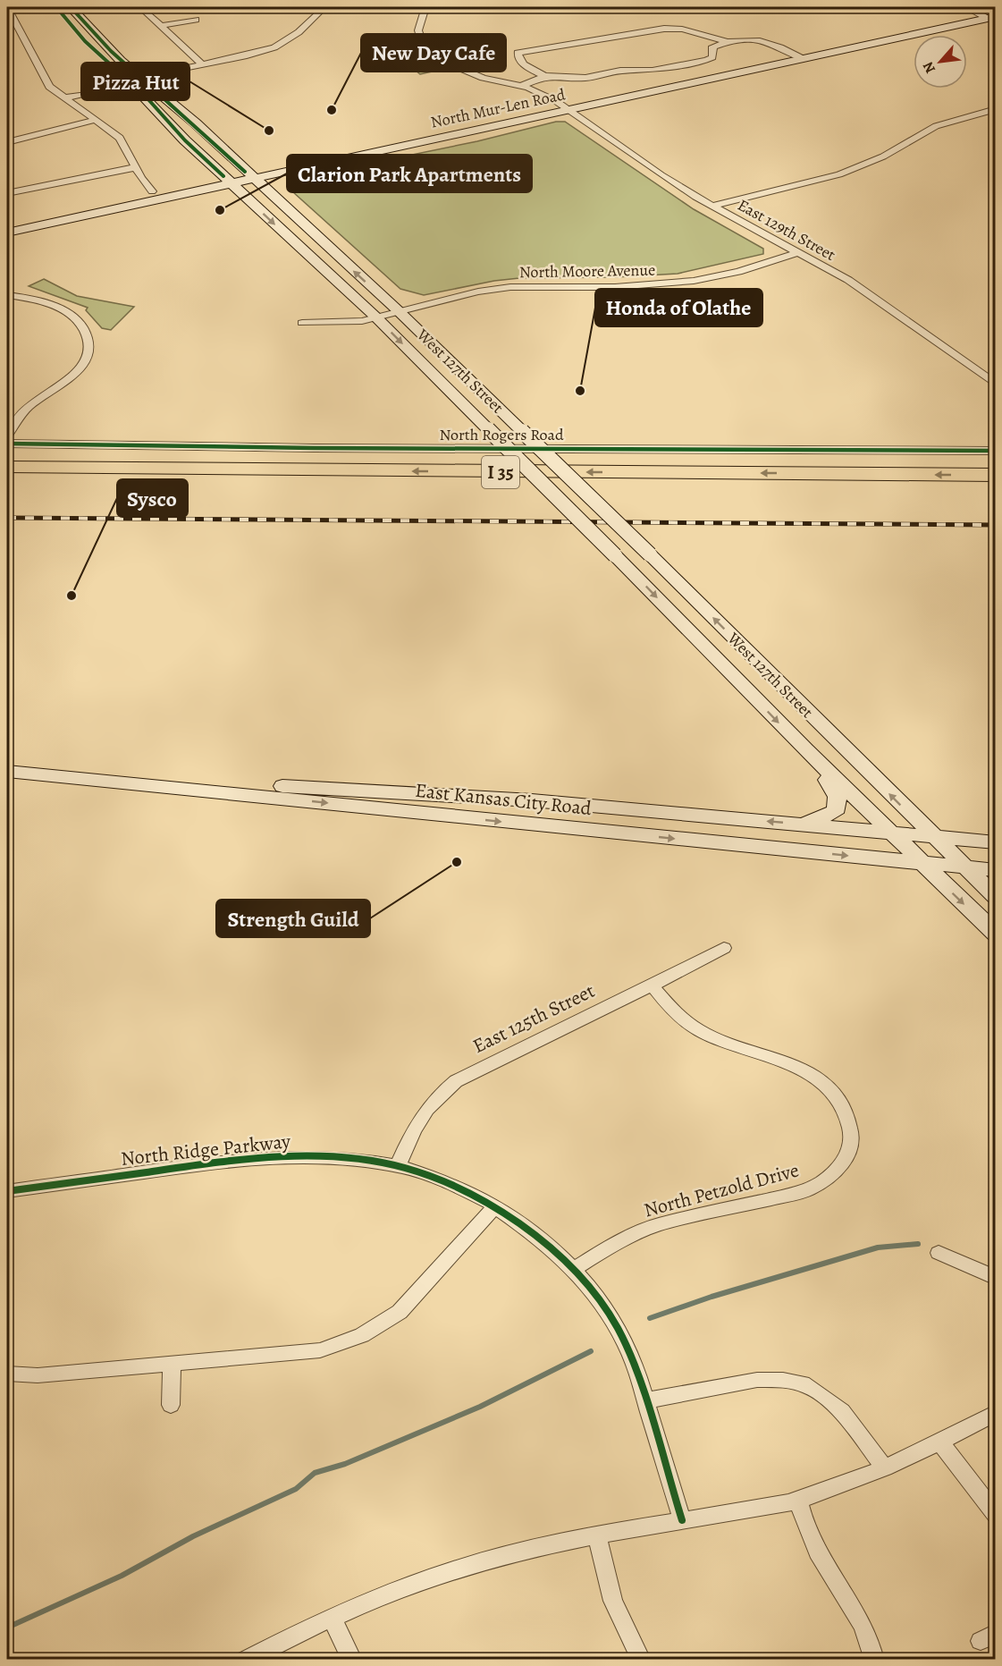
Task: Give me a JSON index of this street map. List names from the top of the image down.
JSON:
{
  "streets": {
    "highway": ["I 35"],
    "main road": ["North Mur-Len Road", "West 127th Street", "East Kansas City Road"],
    "street": [
      "East 129th Street",
      "North Moore Avenue",
      "North Rogers Road",
      "East 125th Street",
      "North Ridge Parkway",
      "North Petzold Drive"
    ]
  },
  "crossings": [
    ["North Mur-Len Road", "East 129th Street"],
    ["North Mur-Len Road", "West 127th Street"],
    ["East 129th Street", "North Moore Avenue"],
    ["North Moore Avenue", "West 127th Street"],
    ["West 127th Street", "East Kansas City Road"],
    ["East 125th Street", "North Ridge Parkway"],
    ["East 125th Street", "North Petzold Drive"]
  ],
  "places": [
    "New Day Cafe",
    "Pizza Hut",
    "Clarion Park Apartments",
    "Honda of Olathe",
    "Sysco",
    "Strength Guild"
  ],
  "north": "bottom left"
}
